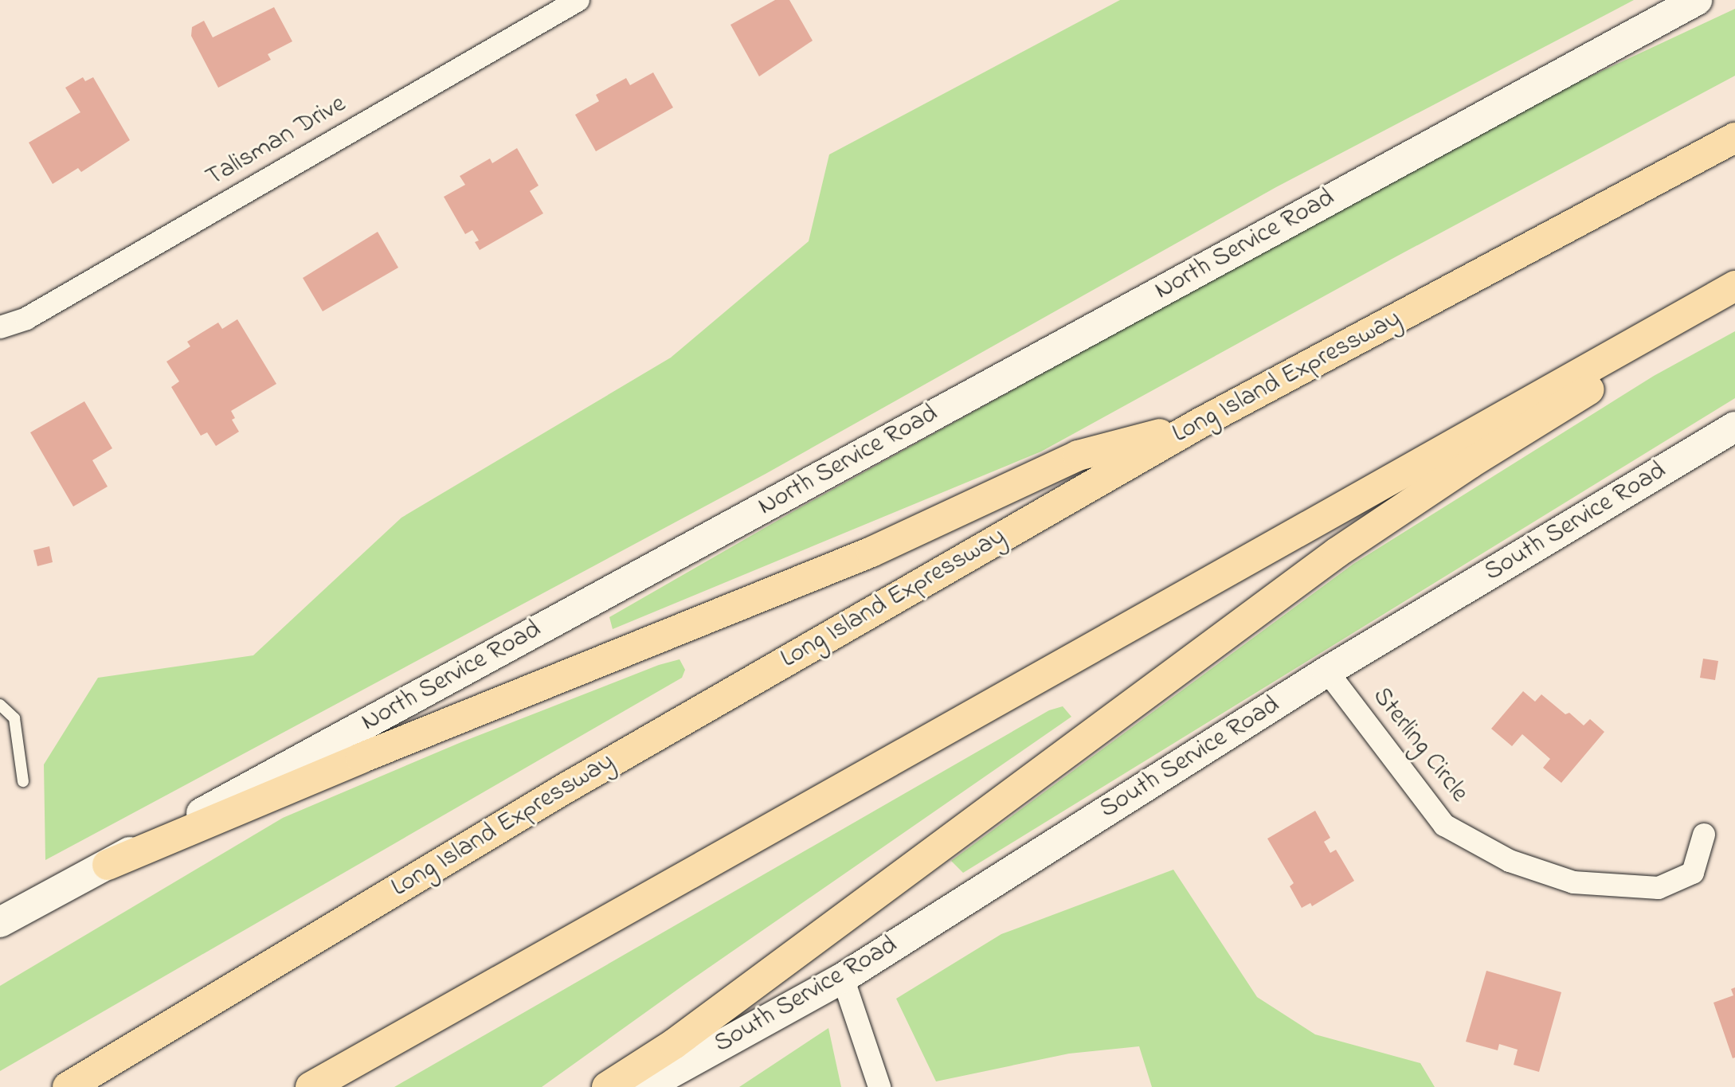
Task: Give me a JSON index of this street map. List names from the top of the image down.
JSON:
{
  "streets": {
    "highway": ["Long Island Expressway"],
    "main road": ["North Service Road", "South Service Road"],
    "street": ["Talisman Drive", "Sterling Circle"]
  },
  "crossings": [
    ["South Service Road", "Sterling Circle"]
  ]
}
